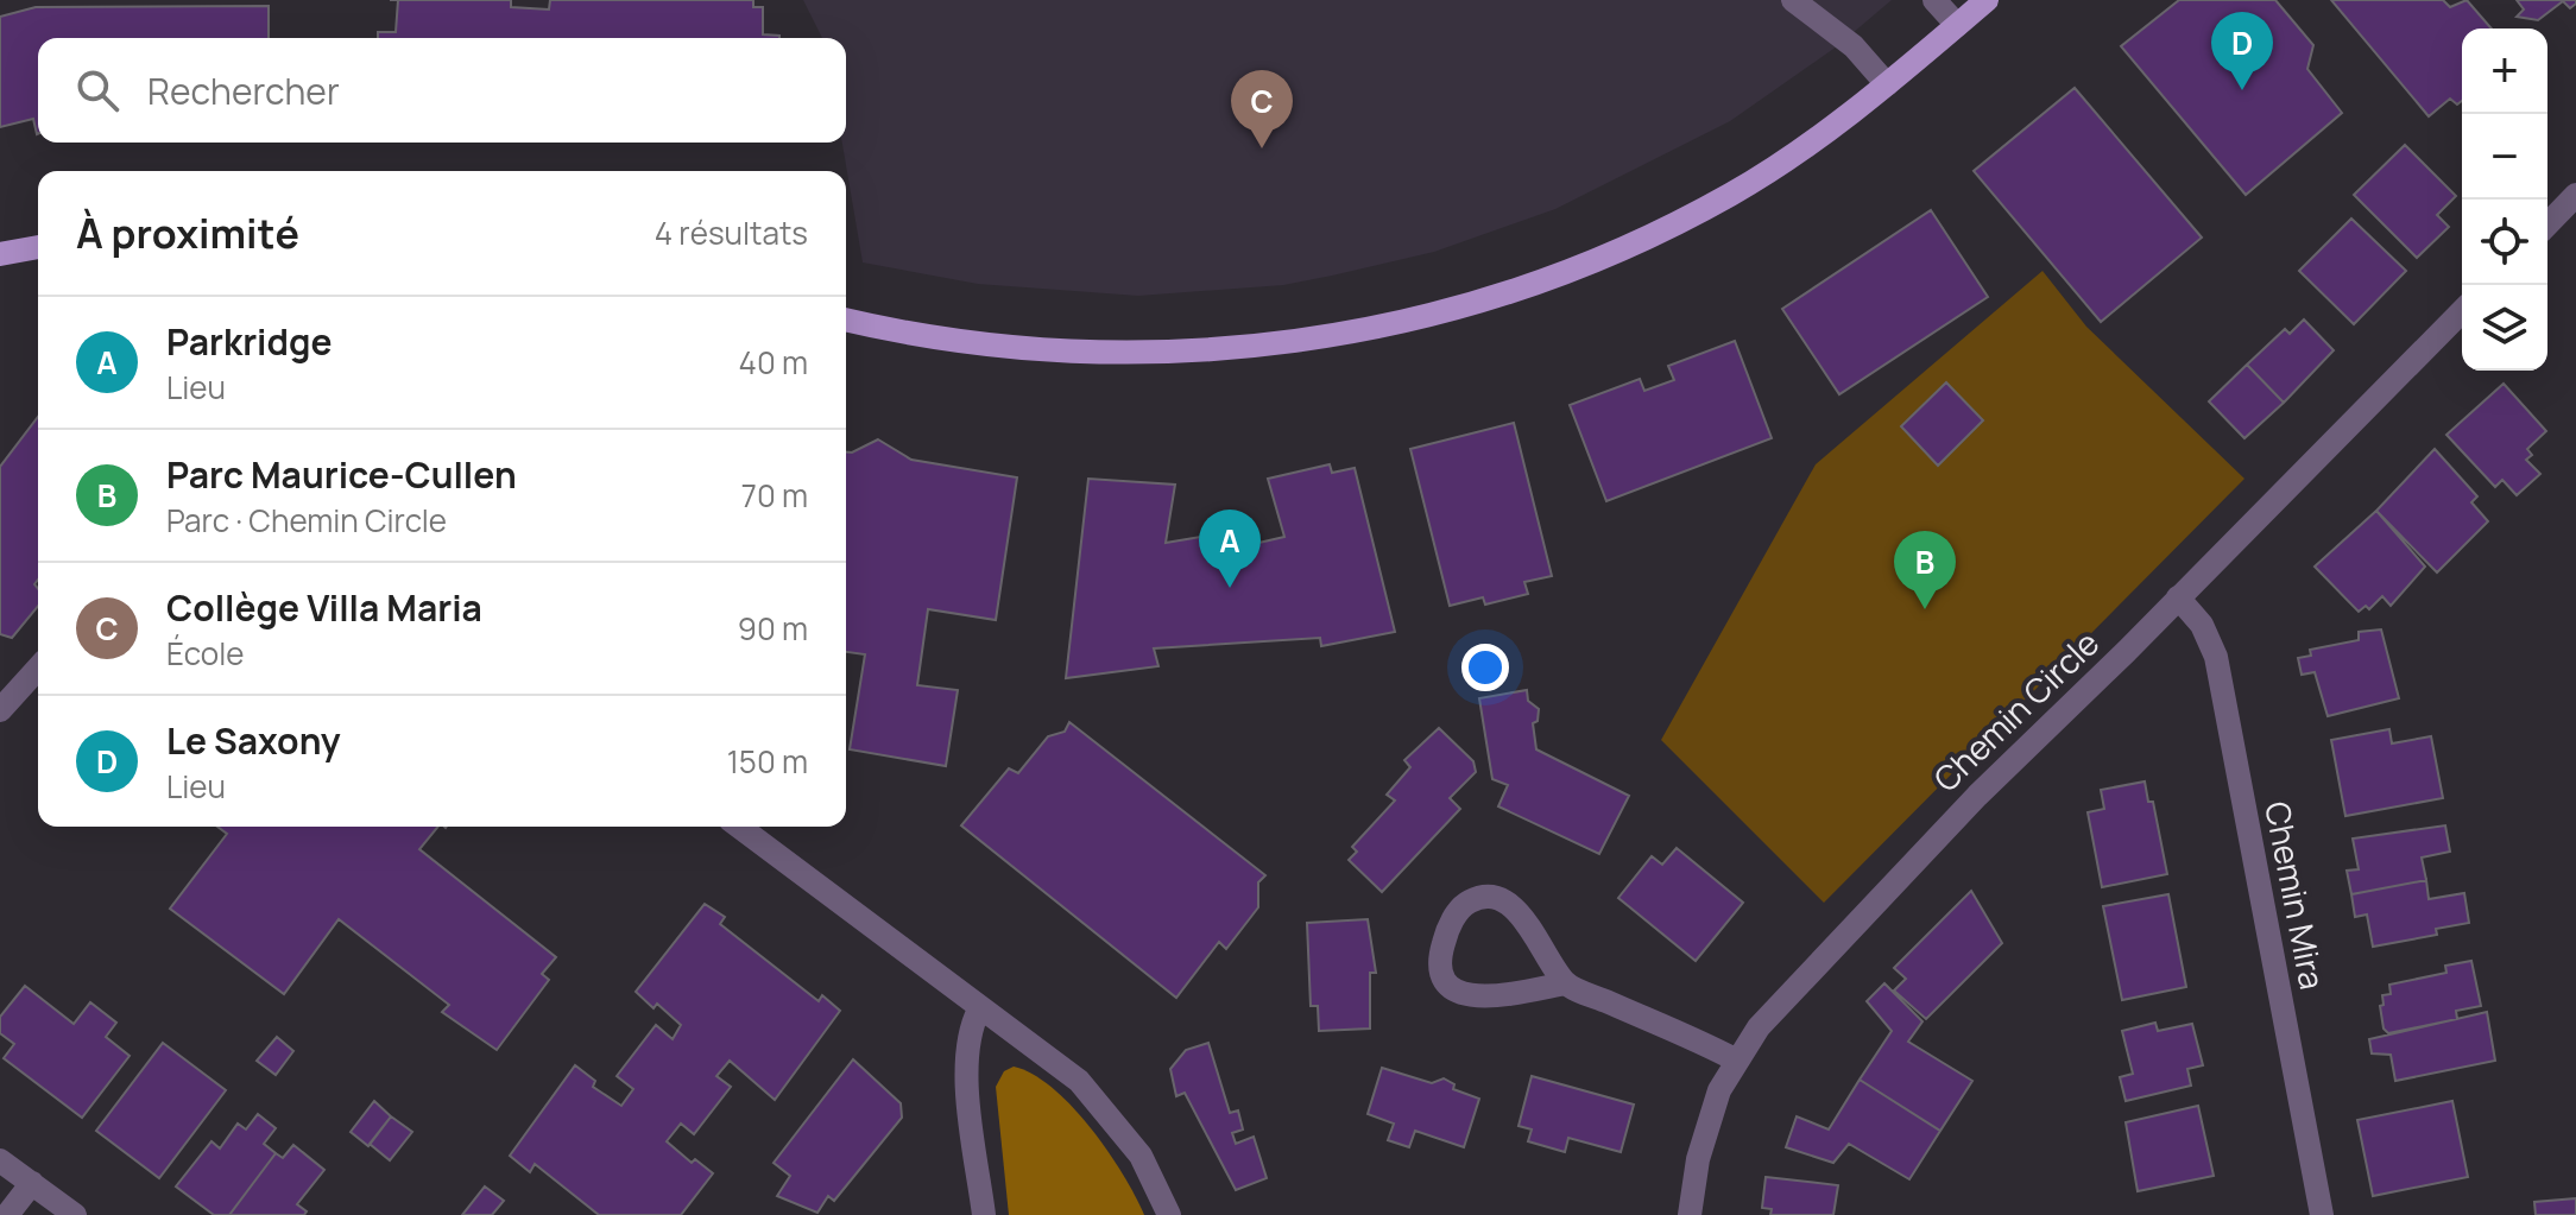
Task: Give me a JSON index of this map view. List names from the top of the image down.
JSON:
{
  "streets": {
    "street": ["Chemin Circle", "Chemin Mira"]
  },
  "crossings": [
    ["Chemin Circle", "Chemin Mira"]
  ],
  "page": {
    "pins": [
      "D",
      "C",
      "A",
      "B"
    ],
    "map_buttons": ["+", "−"],
    "search": "Rechercher",
    "heading": ["À proximité", "4 résultats"],
    "list": [
      {
        "mark": "A",
        "name": "Parkridge",
        "note": "Lieu",
        "value": "40 m"
      },
      {
        "mark": "B",
        "name": "Parc Maurice-Cullen",
        "note": "Parc · Chemin Circle",
        "value": "70 m"
      },
      {
        "mark": "C",
        "name": "Collège Villa Maria",
        "note": "École",
        "value": "90 m"
      },
      {
        "mark": "D",
        "name": "Le Saxony",
        "note": "Lieu",
        "value": "150 m"
      }
    ]
  }
}
